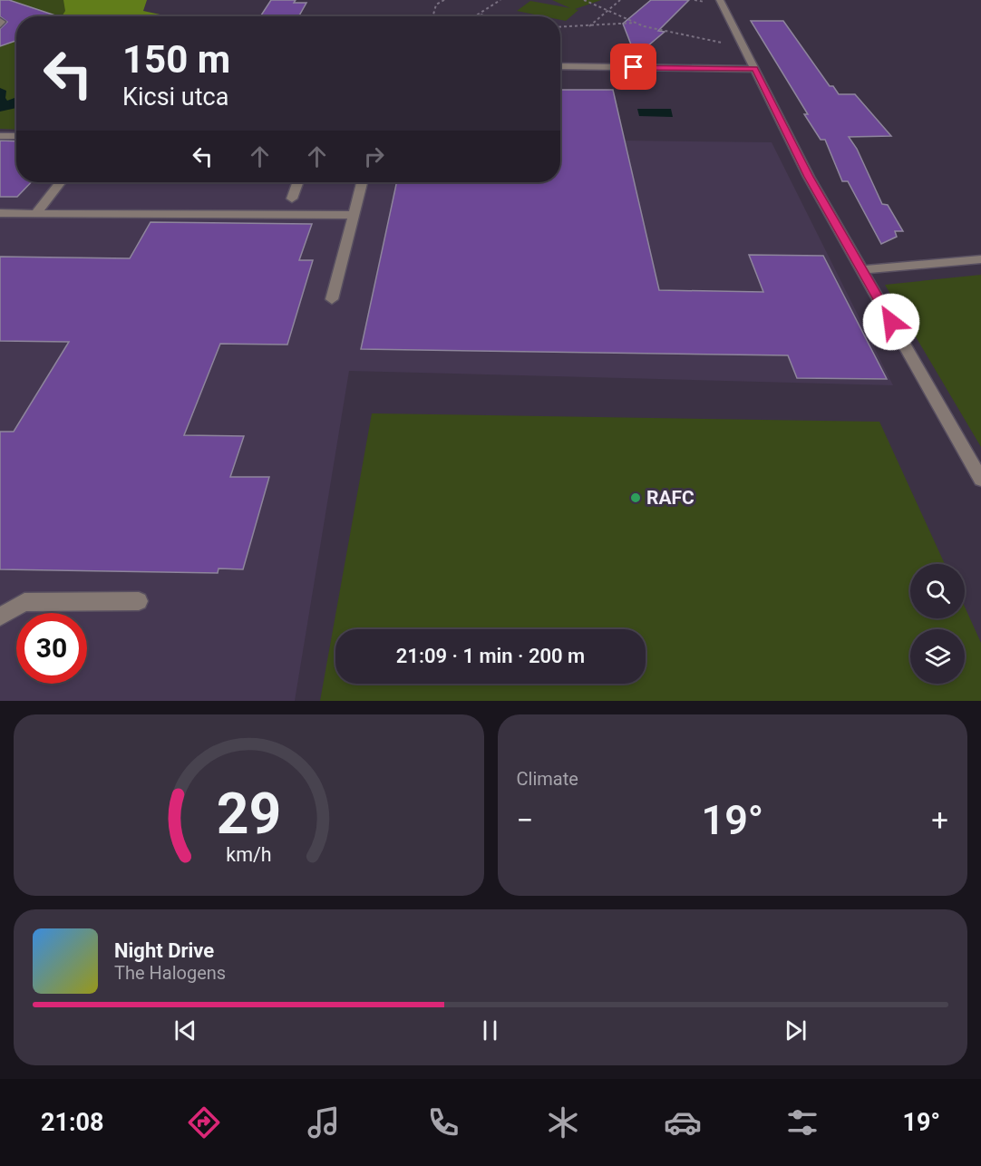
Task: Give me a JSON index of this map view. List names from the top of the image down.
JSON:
{
  "places": ["RAFC"],
  "page": {
    "turn": ["150 m", "Kicsi utca"],
    "limit": "30",
    "trip": "21:09 · 1 min · 200 m",
    "tile": "Climate",
    "heat": ["−", "19°", "+"],
    "song": ["Night Drive", "The Halogens"],
    "tabs": ["21:08", "19°"],
    "gauge": ["29", "km/h"]
  }
}
